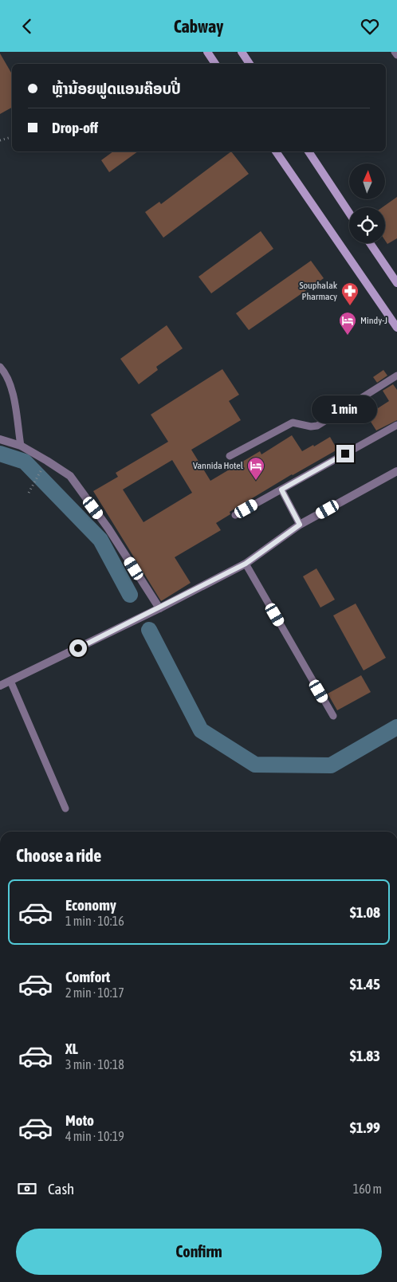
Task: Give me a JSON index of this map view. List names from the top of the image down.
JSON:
{
  "places": {
    "pharmacy": ["Souphalak Pharmacy"],
    "hotel": ["Mindy-J", "Vannida Hotel"]
  },
  "north": "top",
  "page": {
    "header": "Cabway",
    "banner": ["ຫຼ້ານ້ອຍຟູດແອນຄ໊ອບປີ່", "Drop-off"],
    "bubble": "1 min",
    "heading": "Choose a ride",
    "list": [
      {
        "name": "Economy",
        "note": "1 min · 10:16",
        "value": "$1.08"
      },
      {
        "name": "Comfort",
        "note": "2 min · 10:17",
        "value": "$1.45"
      },
      {
        "name": "XL",
        "note": "3 min · 10:18",
        "value": "$1.83"
      },
      {
        "name": "Moto",
        "note": "4 min · 10:19",
        "value": "$1.99"
      }
    ],
    "pay": ["Cash", "160 m"],
    "buttons": "Confirm"
  }
}
